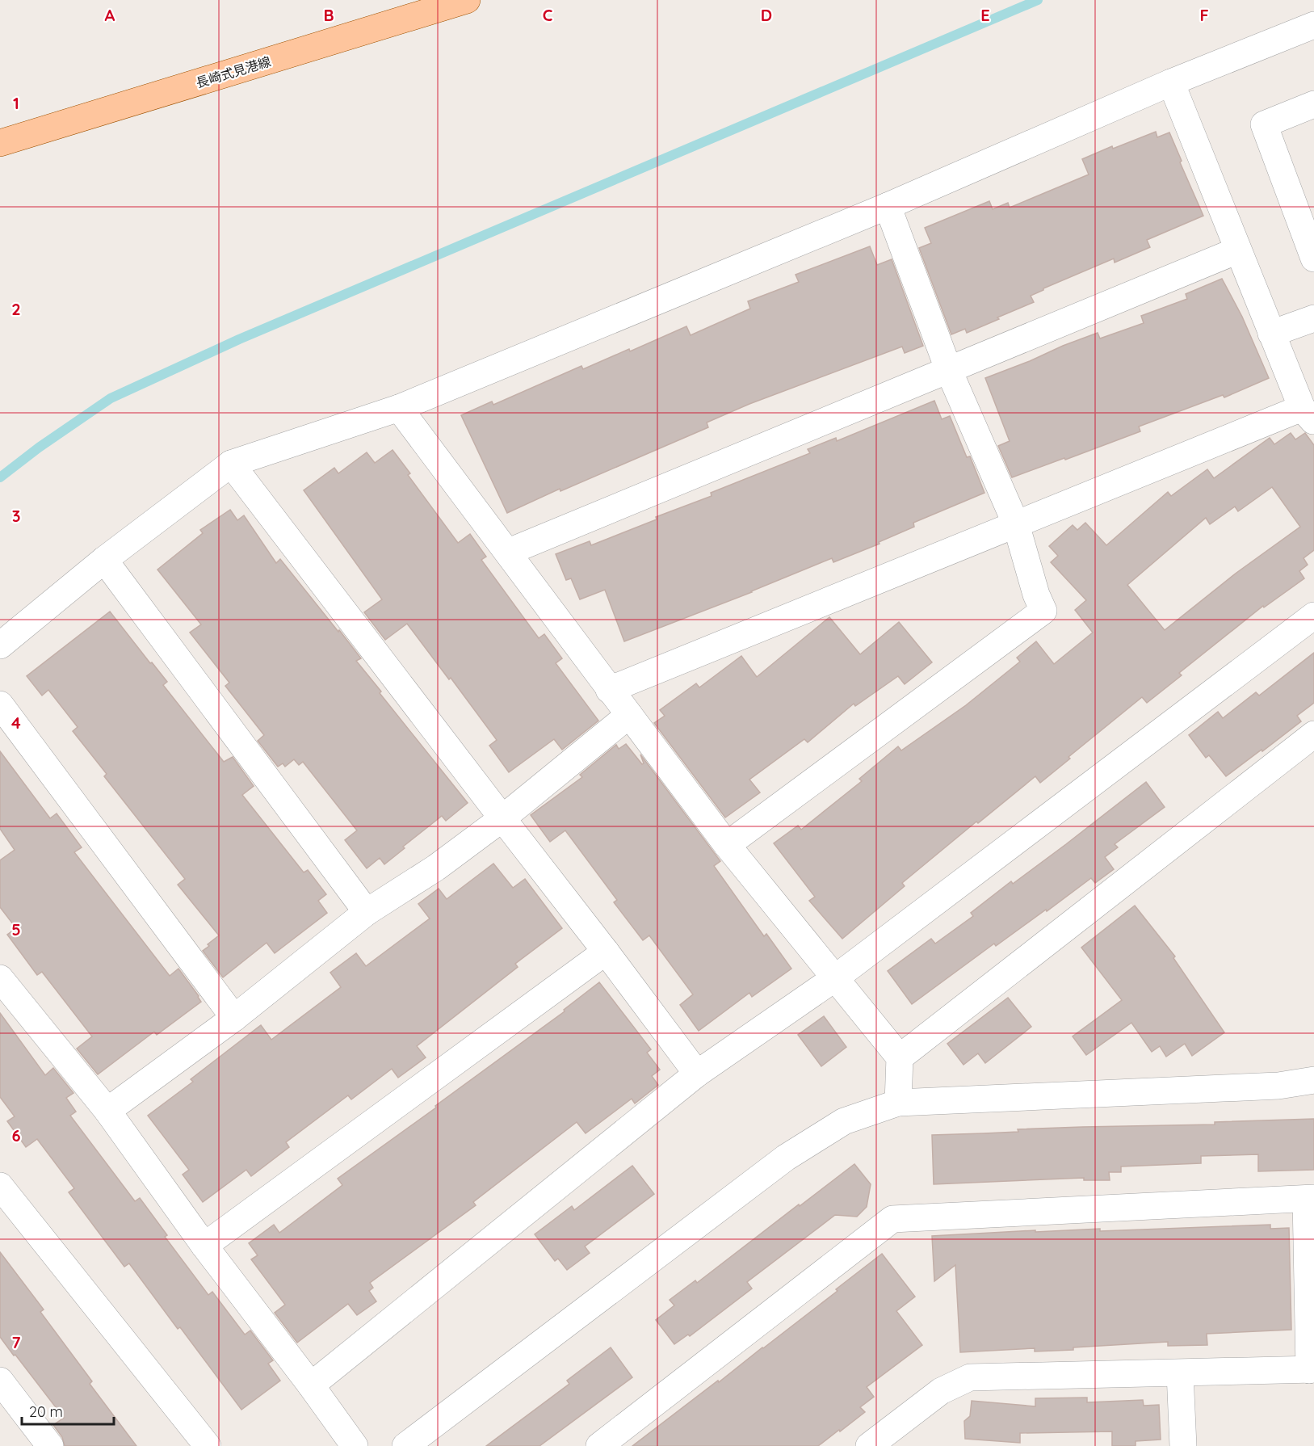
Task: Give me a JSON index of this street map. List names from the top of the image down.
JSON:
{
  "streets": {
    "main road": ["長崎式見港線"]
  },
  "scale_bar": "20 m",
  "grid": {
    "columns": [
      "A",
      "B",
      "C",
      "D",
      "E",
      "F"
    ],
    "rows": [
      "1",
      "2",
      "3",
      "4",
      "5",
      "6",
      "7"
    ]
  }
}
